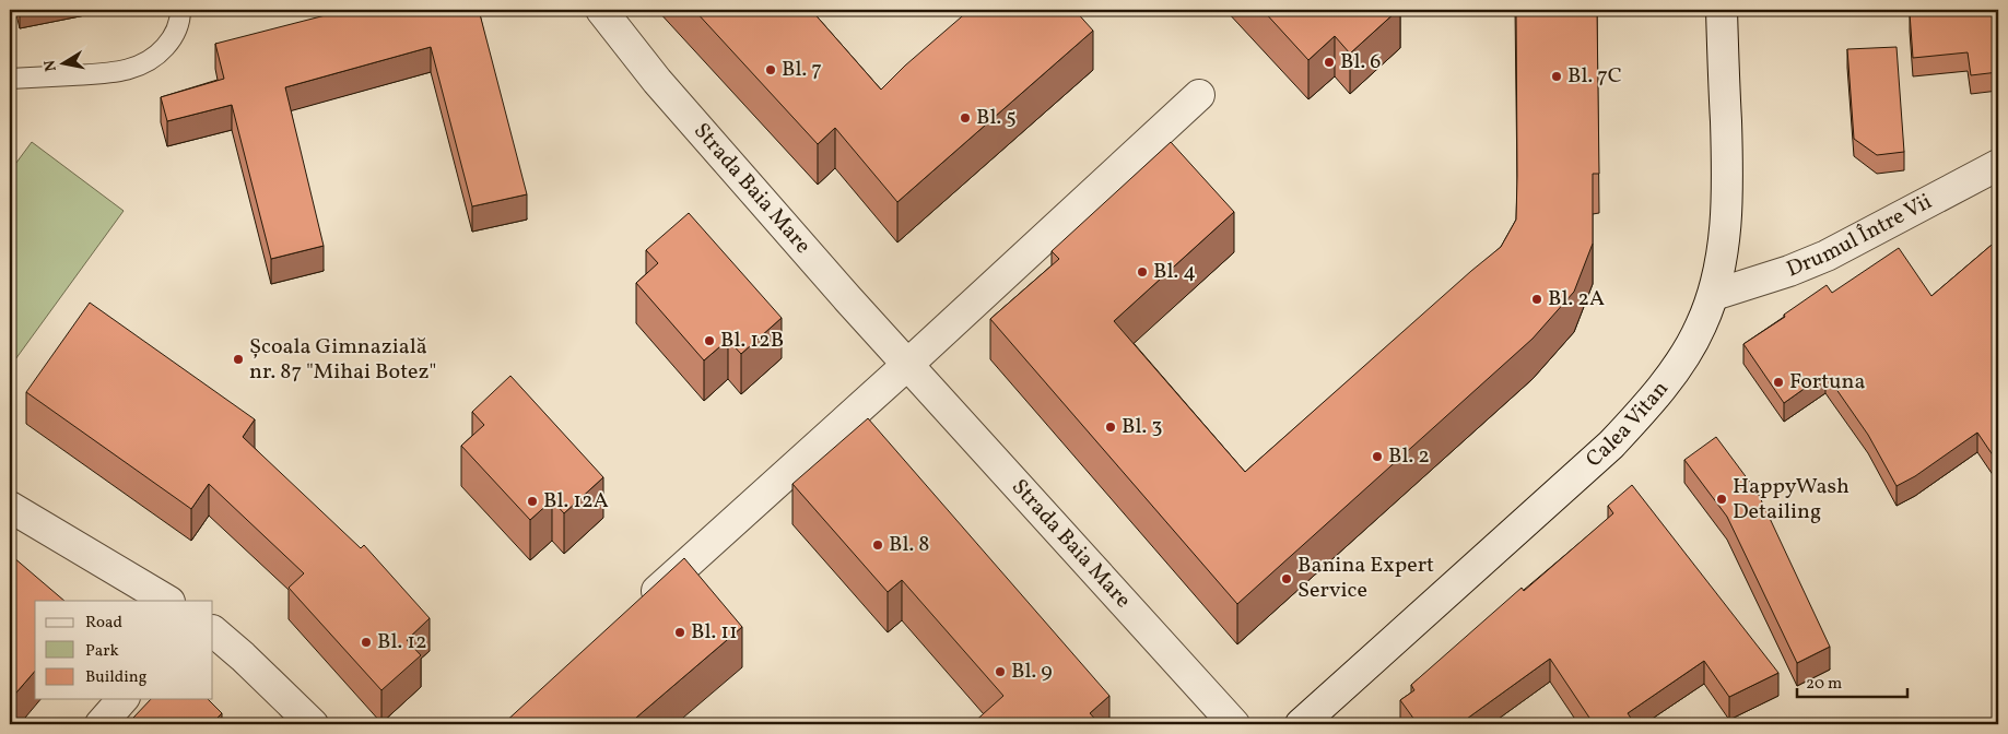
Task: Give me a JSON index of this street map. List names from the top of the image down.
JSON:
{
  "streets": {
    "street": ["Strada Baia Mare", "Drumul Între Vii", "Calea Vitan"]
  },
  "crossings": [
    ["Drumul Între Vii", "Calea Vitan"]
  ],
  "places": [
    "Bl. 6",
    "Bl. 7",
    "Bl. 7C",
    "Bl. 5",
    "Bl. 4",
    "Bl. 2A",
    "Bl. 12B",
    "Școala Gimnazială nr. 87 \"Mihai Botez\"",
    "Fortuna",
    "Bl. 3",
    "Bl. 2",
    "HappyWash Detailing",
    "Bl. 12A",
    "Bl. 8",
    "Banina Expert Service",
    "Bl. 11",
    "Bl. 12",
    "Bl. 9"
  ],
  "legend": ["Road", "Park", "Building"],
  "scale_bar": "20 m",
  "north": "left"
}
